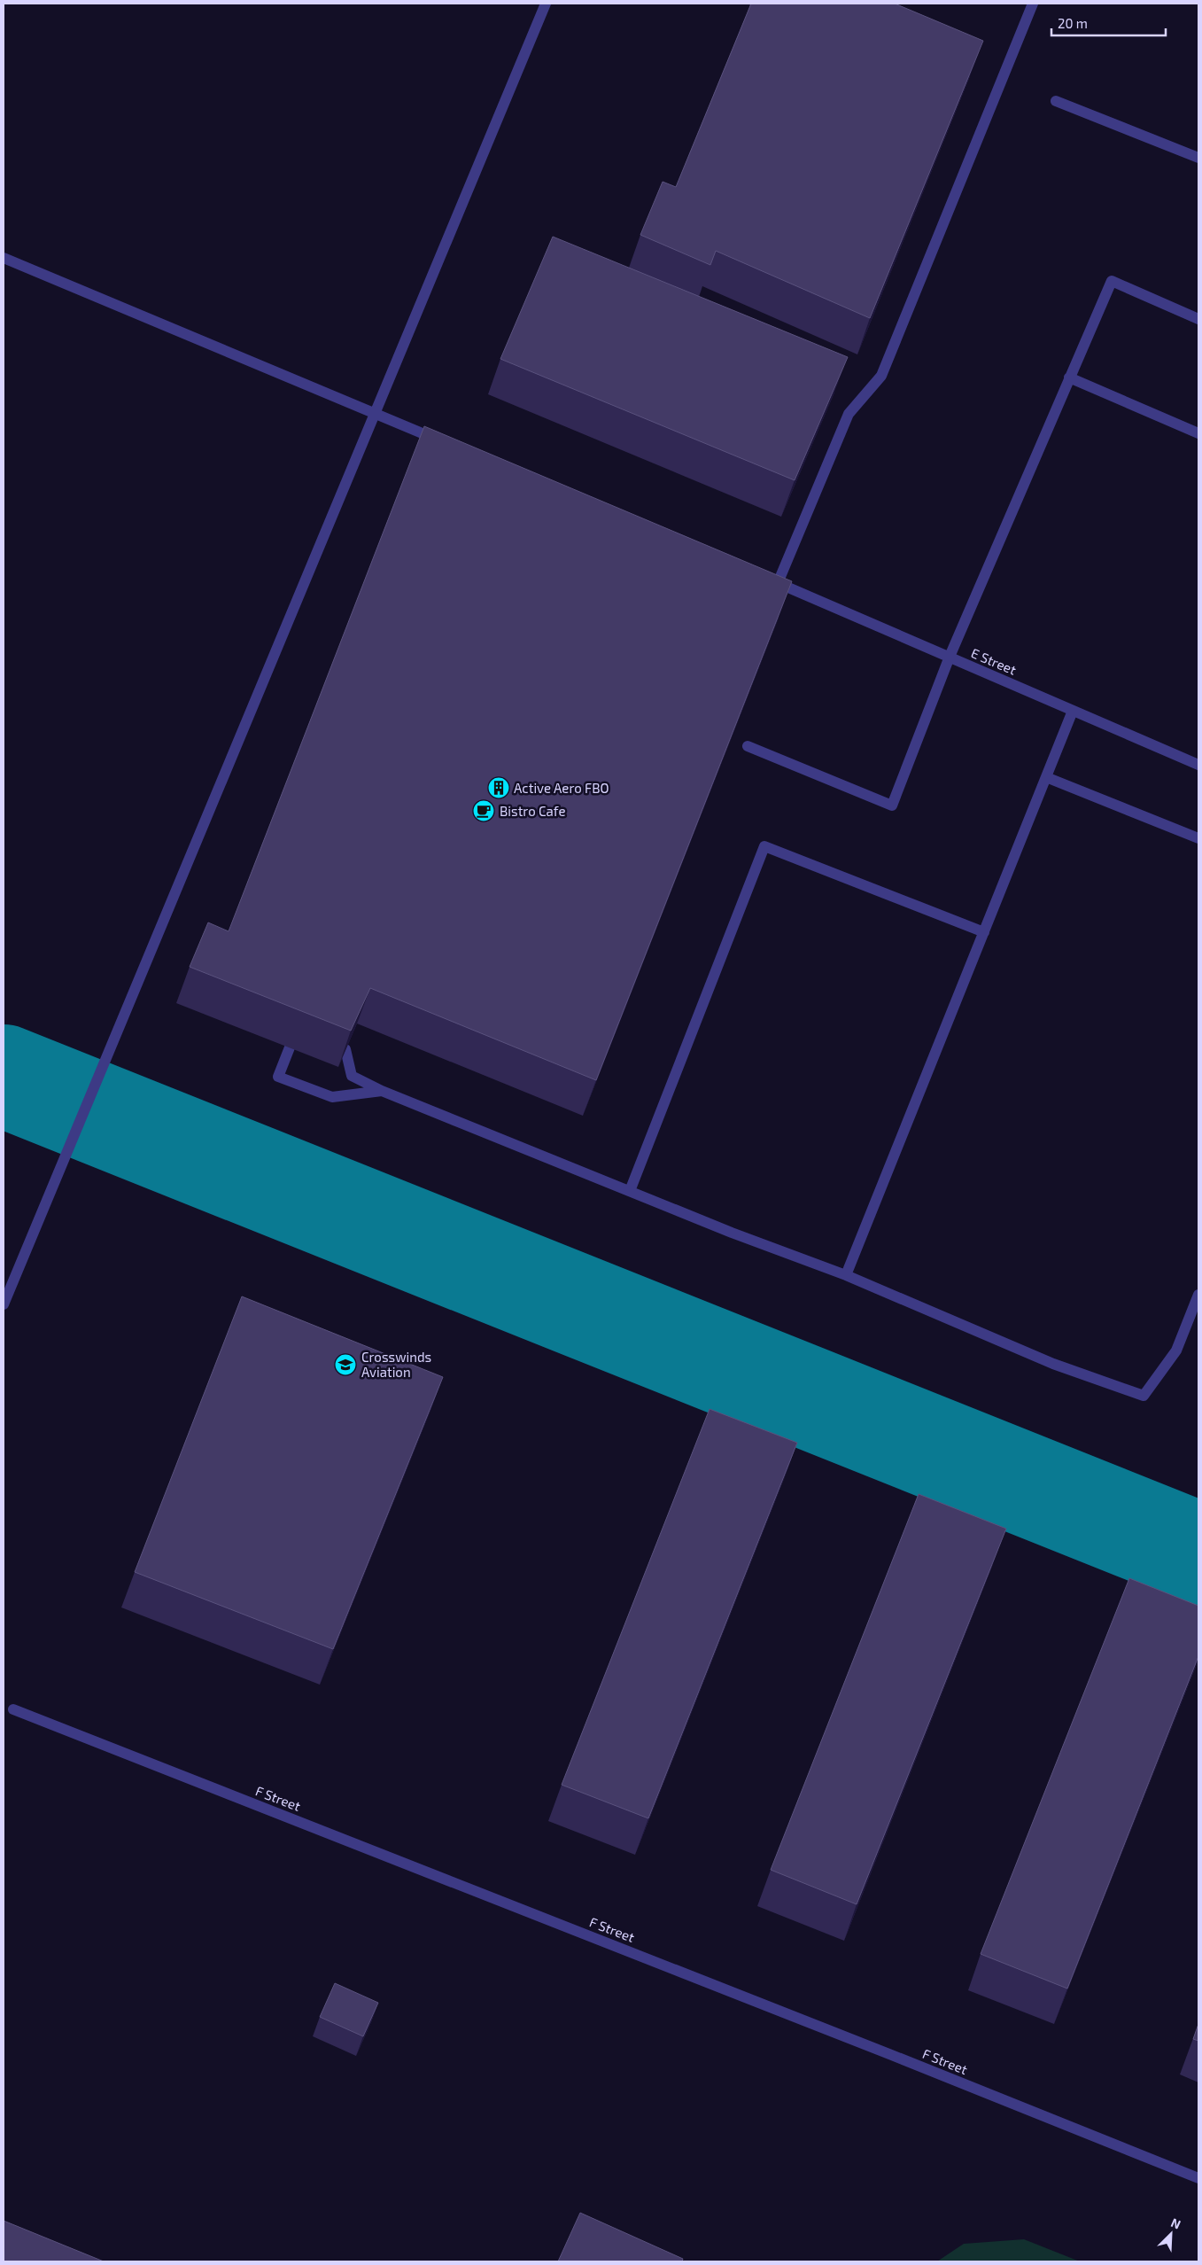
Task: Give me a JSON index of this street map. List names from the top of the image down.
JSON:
{
  "streets": {
    "street": ["E Street", "F Street"]
  },
  "places": {
    "building": ["Active Aero FBO"],
    "cafe": ["Bistro Cafe"],
    "school or university": ["Crosswinds Aviation"]
  },
  "scale_bar": "20 m",
  "north": "top right"
}
